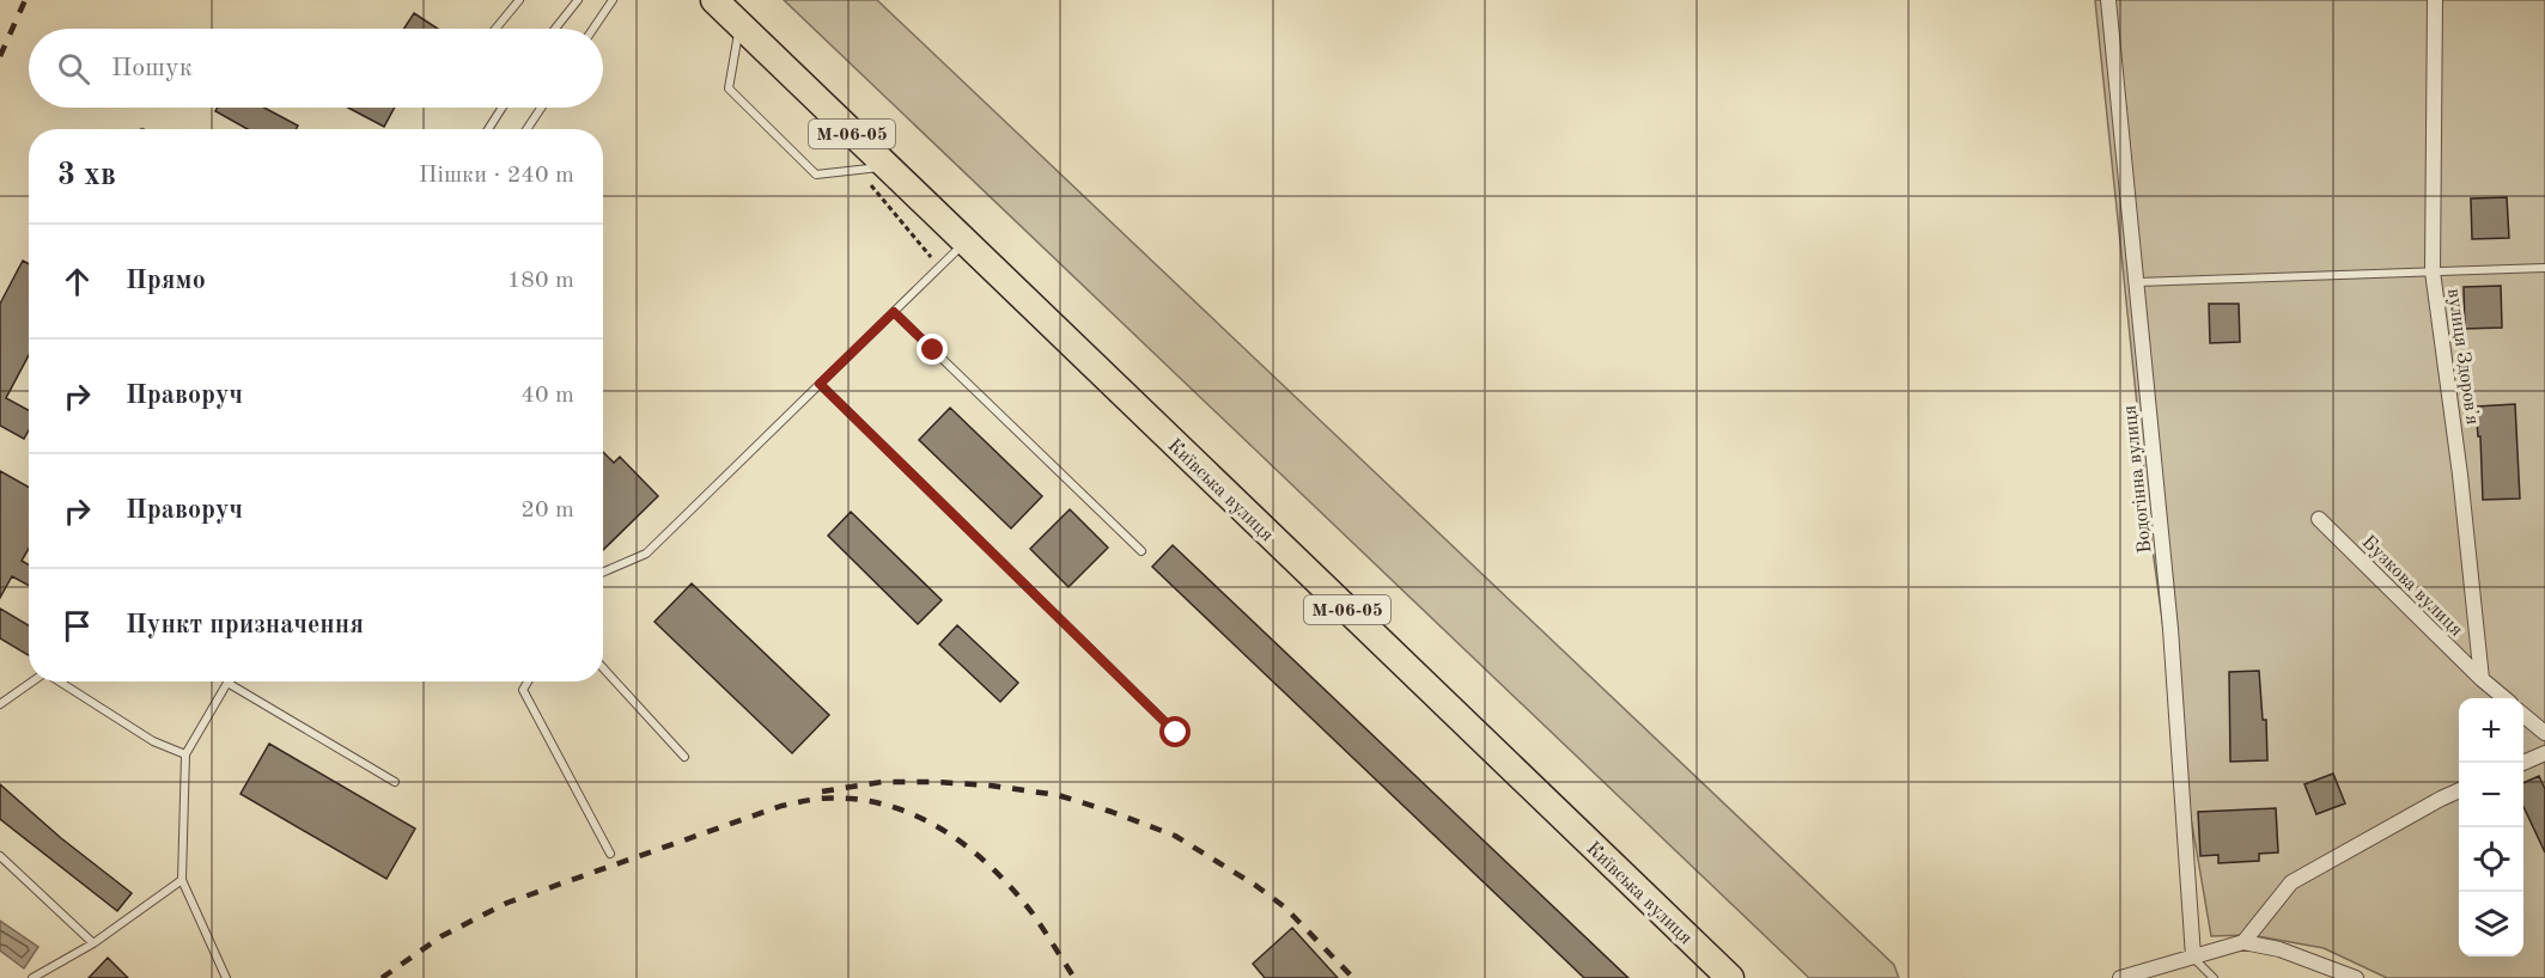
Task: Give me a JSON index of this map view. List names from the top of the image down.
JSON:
{
  "streets": {
    "highway": ["М-06-05", "Київська вулиця"],
    "street": ["вулиця Здоровʼя", "Водогінна вулиця", "Бузкова вулиця"]
  },
  "crossings": [
    ["вулиця Здоровʼя", "Бузкова вулиця"]
  ],
  "page": {
    "search": "Пошук",
    "heading": ["3 хв", "Пішки · 240 m"],
    "list": [
      ["Прямо", "180 m"],
      ["Праворуч", "40 m"],
      ["Праворуч", "20 m"],
      "Пункт призначення"
    ],
    "map_buttons": ["+", "−"]
  }
}
